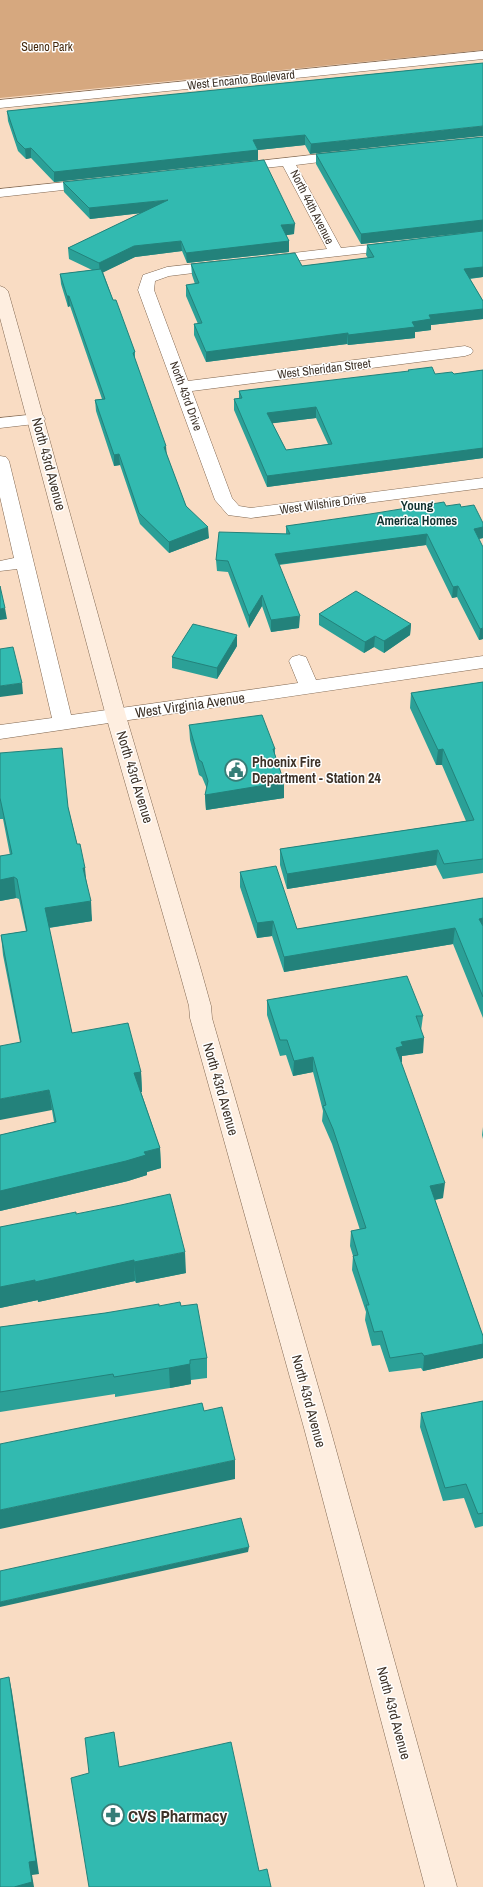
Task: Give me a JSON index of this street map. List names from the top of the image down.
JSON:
{
  "streets": {
    "main road": ["North 43rd Avenue"],
    "street": [
      "West Encanto Boulevard",
      "North 44th Avenue",
      "West Sheridan Street",
      "North 43rd Drive",
      "West Wilshire Drive",
      "West Virginia Avenue"
    ]
  },
  "crossings": [
    ["West Sheridan Street", "North 43rd Drive"],
    ["North 43rd Drive", "West Wilshire Drive"],
    ["North 43rd Avenue", "West Virginia Avenue"]
  ],
  "districts": ["Young America Homes"],
  "parks": ["Sueno Park"],
  "places": {
    "public building": ["Phoenix Fire Department - Station 24"],
    "pharmacy": ["CVS Pharmacy"]
  }
}
